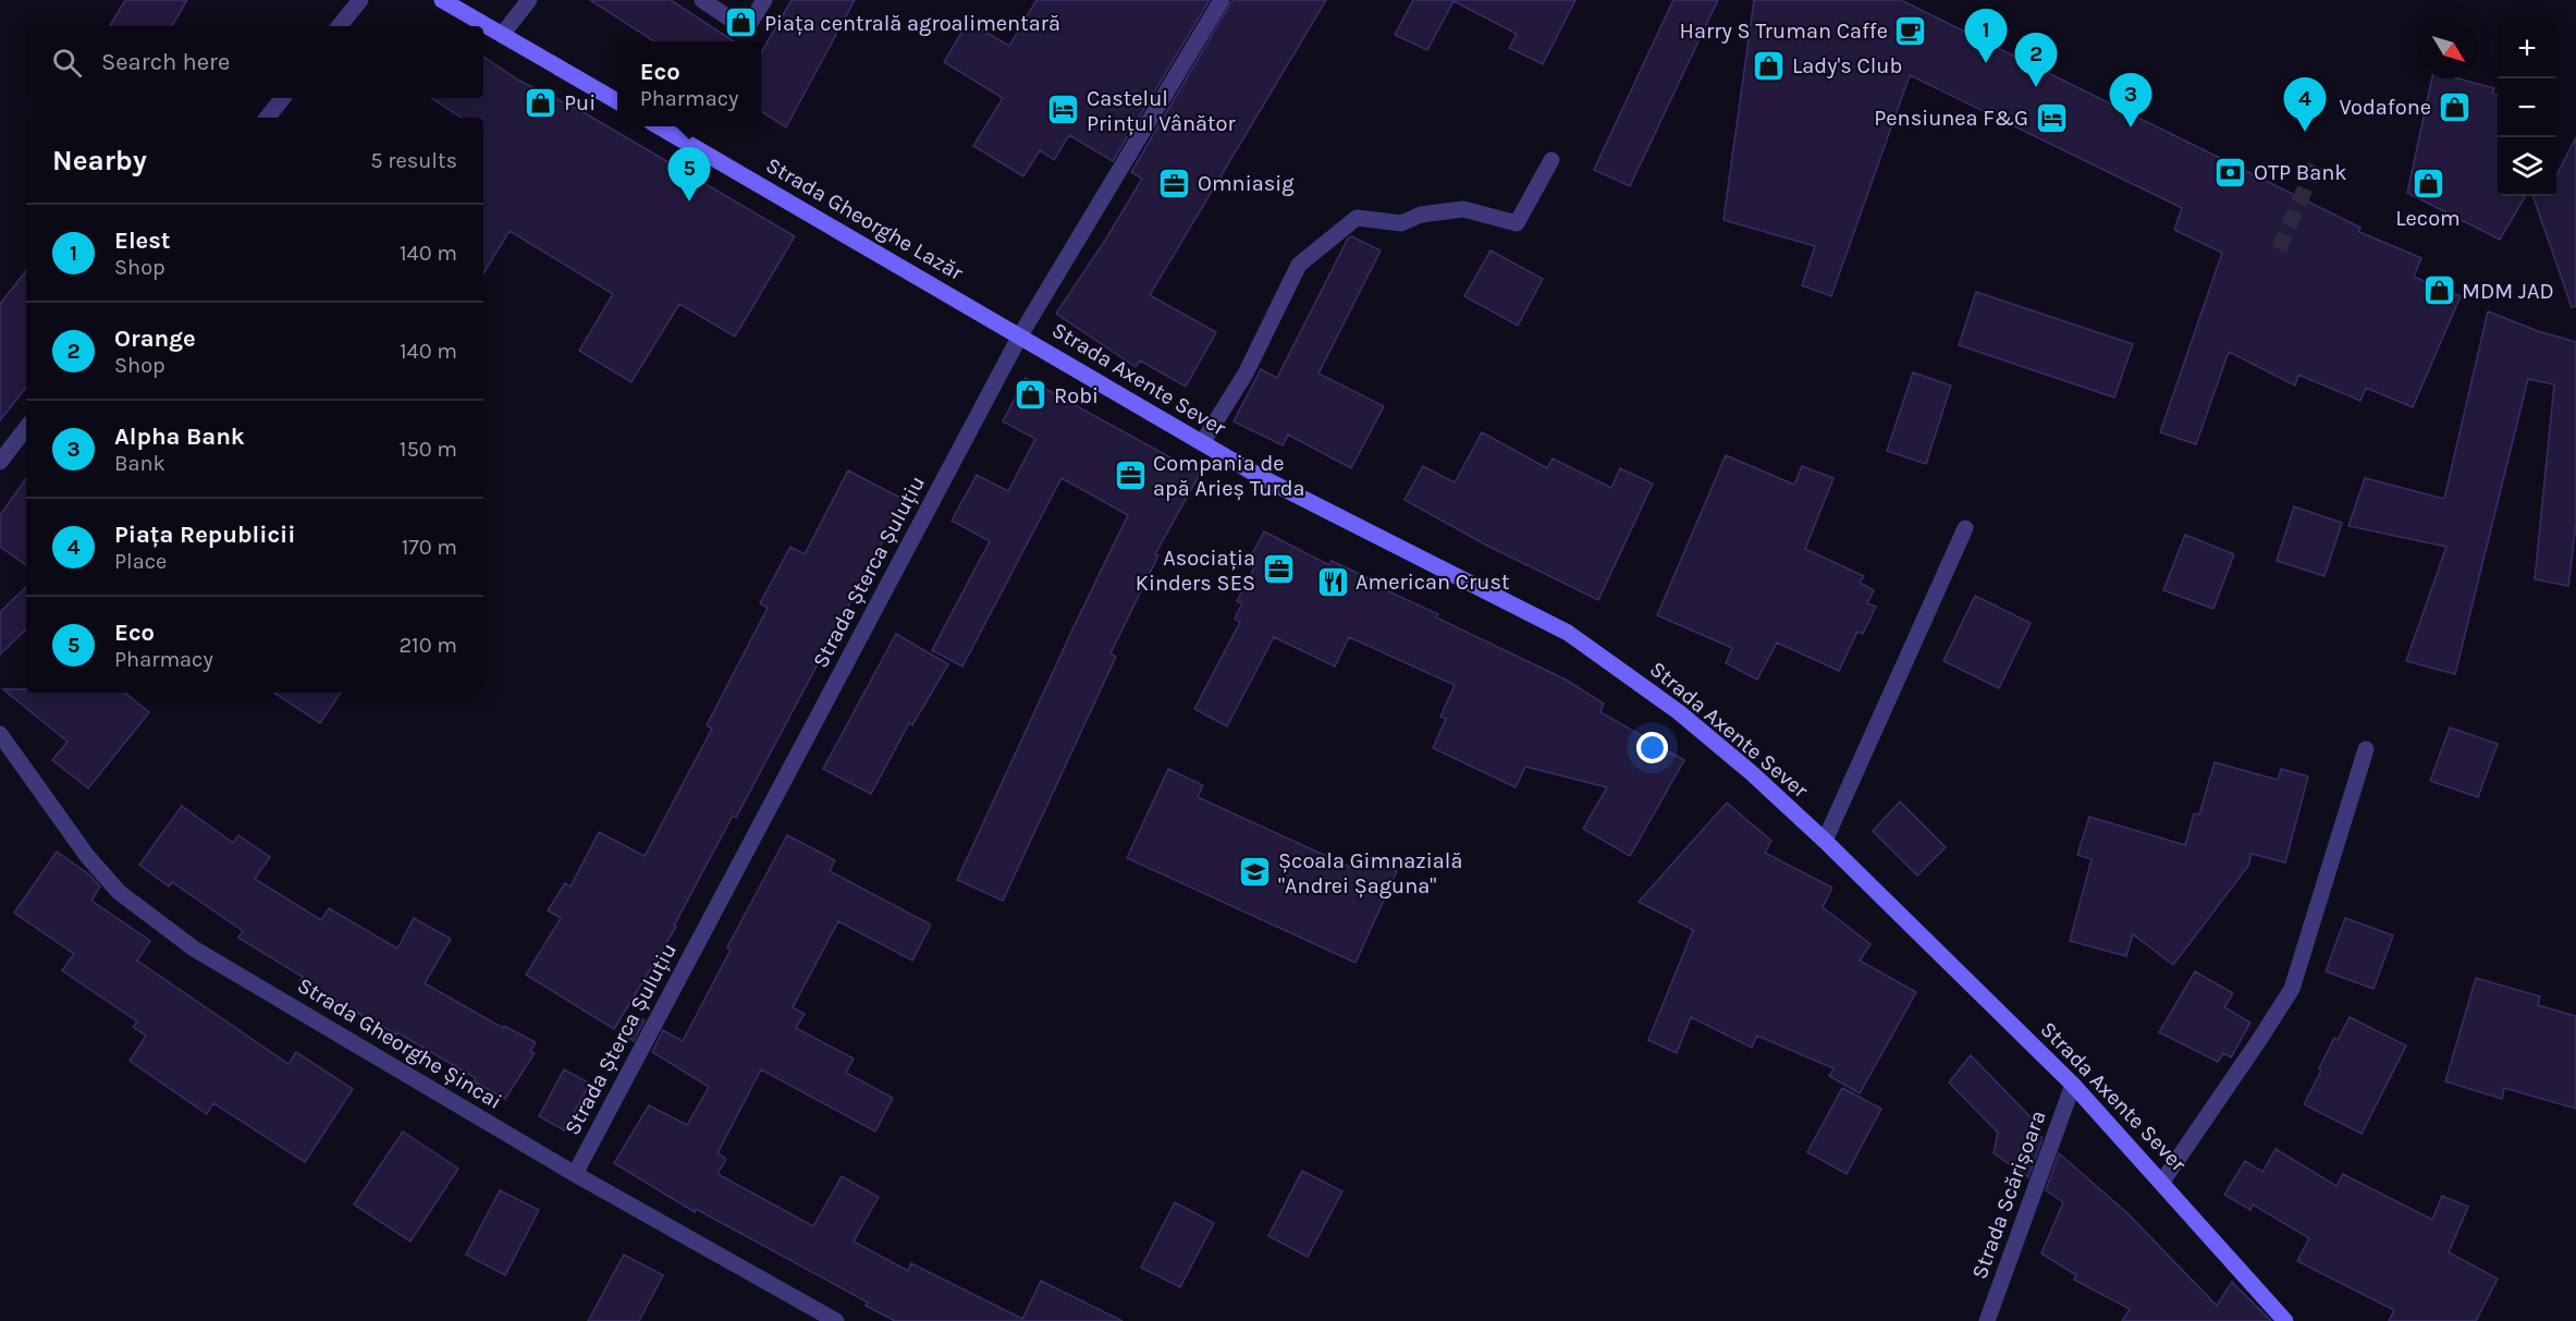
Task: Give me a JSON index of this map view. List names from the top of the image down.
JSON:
{
  "streets": {
    "main road": ["Strada Gheorghe Lazăr", "Strada Axente Sever"],
    "street": ["Strada Șterca Șuluțiu", "Strada Gheorghe Șincai", "Strada Scărișoara"]
  },
  "crossings": [
    ["Strada Gheorghe Lazăr", "Strada Axente Sever"],
    ["Strada Gheorghe Lazăr", "Strada Șterca Șuluțiu"],
    ["Strada Axente Sever", "Strada Șterca Șuluțiu"],
    ["Strada Axente Sever", "Strada Scărișoara"],
    ["Strada Șterca Șuluțiu", "Strada Gheorghe Șincai"]
  ],
  "places": {
    "shop": [
      "Piața centrală agroalimentară",
      "Lady's Club",
      "Pui",
      "Vodafone",
      "Lecom",
      "MDM JAD",
      "Robi"
    ],
    "cafe": ["Harry S Truman Caffe"],
    "hotel": ["Castelul Prințul Vânător", "Pensiunea F&G"],
    "bank": ["OTP Bank"],
    "office": ["Omniasig", "Compania de apă Arieș Turda", "Asociația Kinders SES"],
    "restaurant": ["American Crust"],
    "school or university": ["Școala Gimnazială \"Andrei Șaguna\""]
  },
  "north": "bottom right",
  "page": {
    "pins": [
      "1",
      "2",
      "3",
      "4",
      "5"
    ],
    "map_buttons": ["+", "−"],
    "search": "Search here",
    "popup": ["Eco", "Pharmacy"],
    "heading": ["Nearby", "5 results"],
    "list": [
      {
        "mark": "1",
        "name": "Elest",
        "note": "Shop",
        "value": "140 m"
      },
      {
        "mark": "2",
        "name": "Orange",
        "note": "Shop",
        "value": "140 m"
      },
      {
        "mark": "3",
        "name": "Alpha Bank",
        "note": "Bank",
        "value": "150 m"
      },
      {
        "mark": "4",
        "name": "Piața Republicii",
        "note": "Place",
        "value": "170 m"
      },
      {
        "mark": "5",
        "name": "Eco",
        "note": "Pharmacy",
        "value": "210 m"
      }
    ]
  }
}
